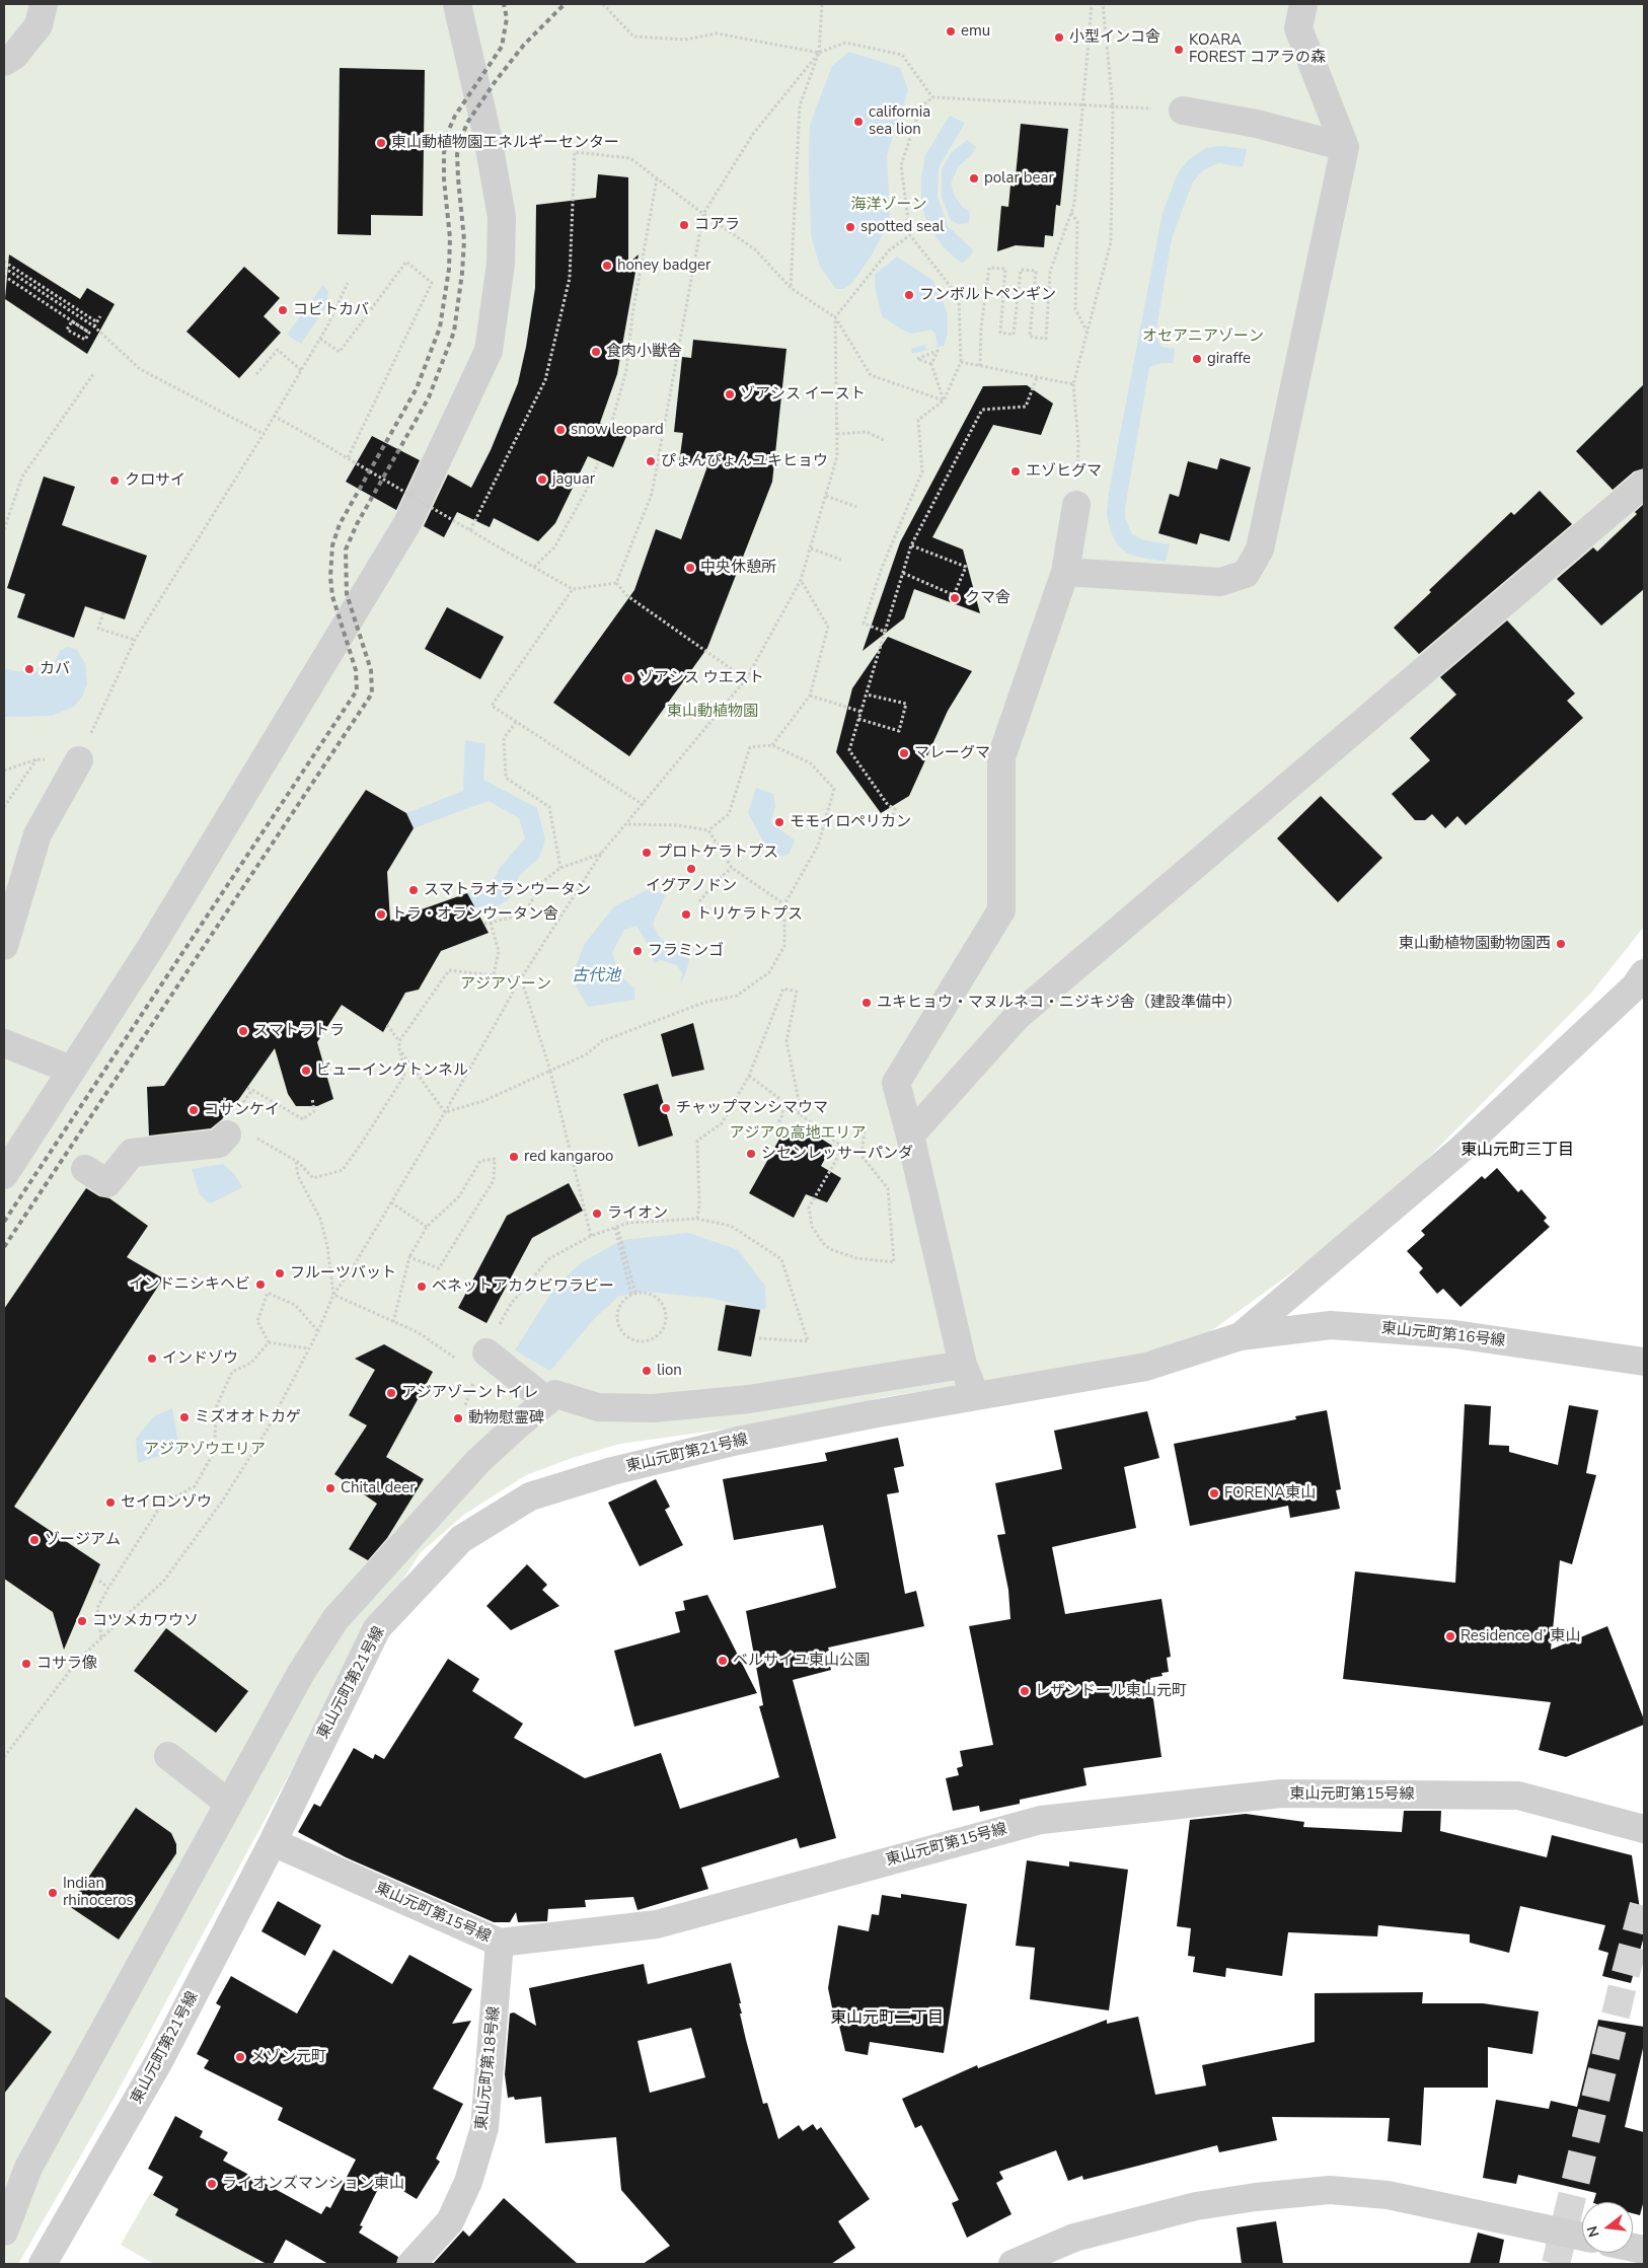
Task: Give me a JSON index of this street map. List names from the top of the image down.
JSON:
{
  "streets": {
    "street": [
      "東山元町第16号線",
      "東山元町第21号線",
      "東山元町第15号線",
      "東山元町第18号線"
    ]
  },
  "crossings": [
    ["東山元町第16号線", "東山元町第21号線"],
    ["東山元町第21号線", "東山元町第15号線"],
    ["東山元町第15号線", "東山元町第18号線"]
  ],
  "districts": ["東山元町三丁目", "東山元町二丁目"],
  "water": ["古代池"],
  "parks": [
    "海洋ゾーン",
    "オセアニアゾーン",
    "東山動植物園",
    "アジアゾーン",
    "アジアの高地エリア",
    "アジアゾウエリア"
  ],
  "places": [
    "emu",
    "小型インコ舎",
    "KOARA FOREST コアラの森",
    "california sea lion",
    "東山動植物園エネルギーセンター",
    "polar bear",
    "コアラ",
    "spotted seal",
    "honey badger",
    "フンボルトペンギン",
    "コビトカバ",
    "食肉小獣舎",
    "giraffe",
    "ゾアシス イースト",
    "snow leopard",
    "ぴょんぴょんユキヒョウ",
    "エゾヒグマ",
    "jaguar",
    "クロサイ",
    "中央休憩所",
    "クマ舎",
    "カバ",
    "ゾアシス ウエスト",
    "マレーグマ",
    "モモイロペリカン",
    "プロトケラトプス",
    "イグアノドン",
    "スマトラオランウータン",
    "トラ・オランウータン舎",
    "トリケラトプス",
    "東山動植物園動物園西",
    "フラミンゴ",
    "ユキヒョウ・マヌルネコ・ニジキジ舎（建設準備中）",
    "スマトラトラ",
    "ビューイングトンネル",
    "チャップマンシマウマ",
    "コサンケイ",
    "シセンレッサーパンダ",
    "red kangaroo",
    "ライオン",
    "フルーツバット",
    "インドニシキヘビ",
    "ベネットアカクビワラビー",
    "インドゾウ",
    "lion",
    "アジアゾーントイレ",
    "ミズオオトカゲ",
    "動物慰霊碑",
    "Chital deer",
    "FORENA東山",
    "セイロンゾウ",
    "ゾージアム",
    "コツメカワウソ",
    "Residence d’ 東山",
    "ベルサイユ東山公園",
    "コサラ像",
    "レザンドール東山元町",
    "Indian rhinoceros",
    "メゾン元町",
    "ライオンズマンション東山"
  ],
  "north": "left"
}
